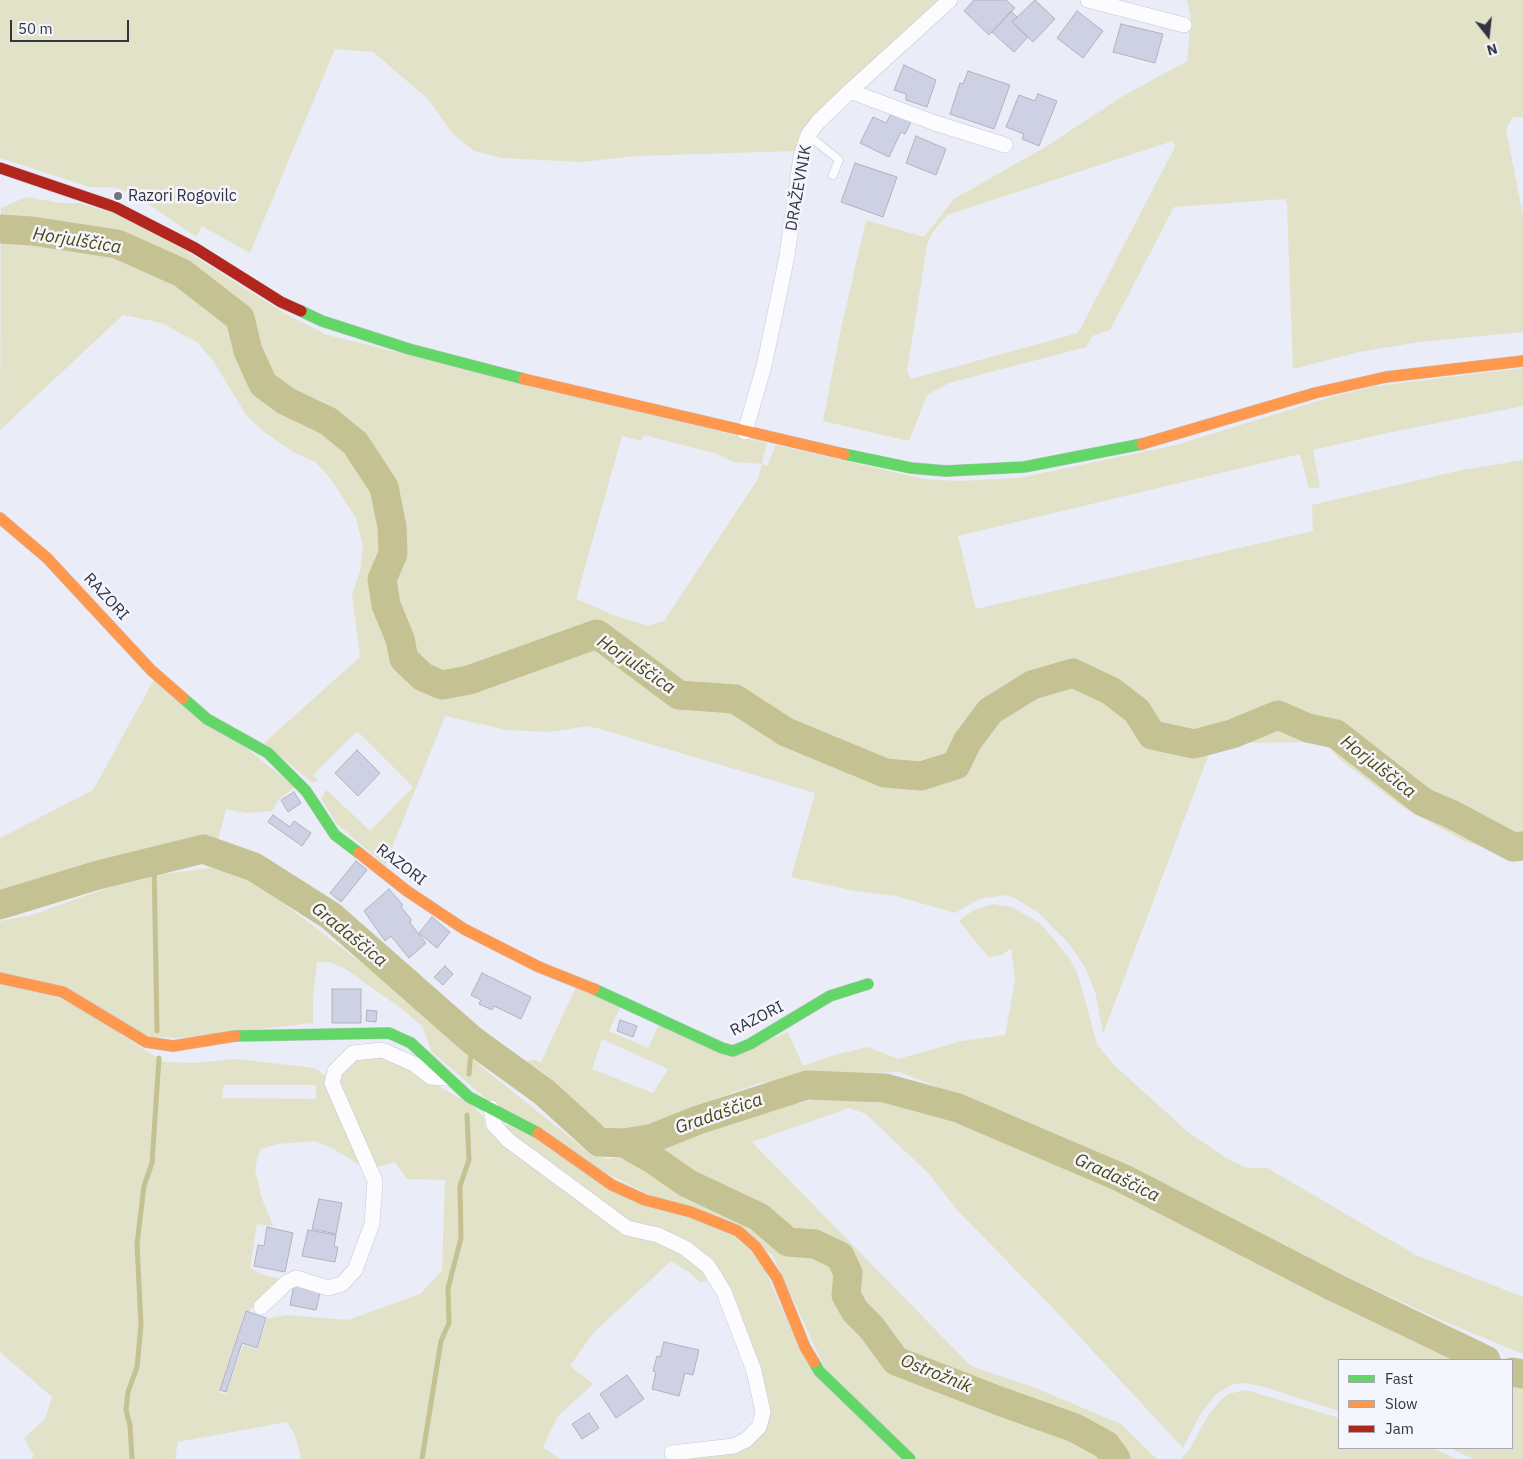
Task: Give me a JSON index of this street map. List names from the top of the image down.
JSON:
{
  "streets": {
    "street": ["DRAŽEVNIK", "RAZORI"]
  },
  "water": ["Horjulščica", "Gradaščica", "Ostrožnik"],
  "places": ["Razori Rogovilc"],
  "legend": ["Fast", "Slow", "Jam"],
  "scale_bar": "50 m",
  "north": "bottom"
}
